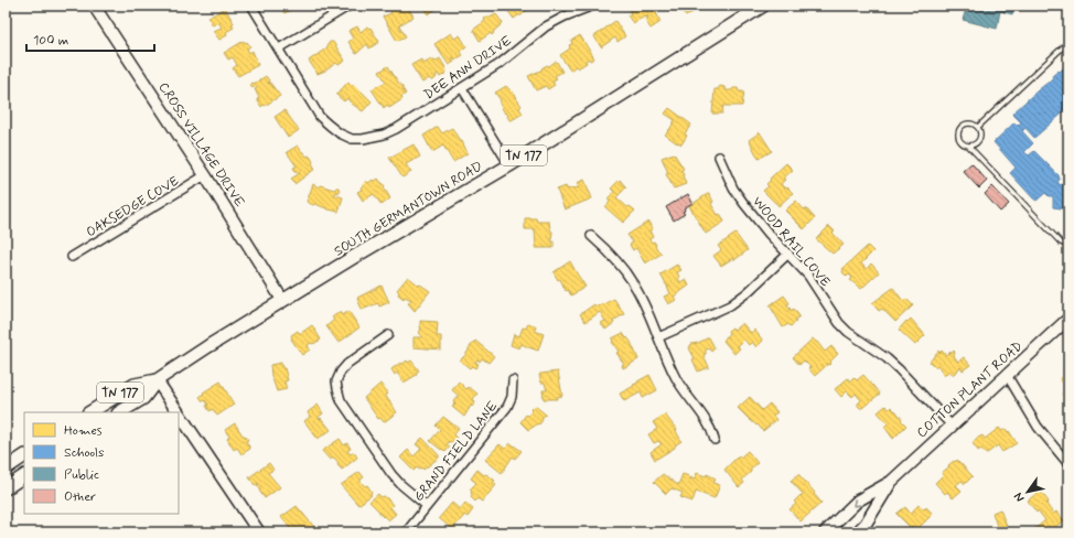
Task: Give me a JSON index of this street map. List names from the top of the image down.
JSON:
{
  "streets": {
    "main road": ["TN 177", "SOUTH GERMANTOWN ROAD"],
    "street": [
      "DEE ANN DRIVE",
      "CROSS VILLAGE DRIVE",
      "OAKSEDGE COVE",
      "WOOD RAIL COVE",
      "COTTON PLANT ROAD",
      "GRAND FIELD LANE"
    ]
  },
  "crossings": [
    ["CROSS VILLAGE DRIVE", "OAKSEDGE COVE"],
    ["CROSS VILLAGE DRIVE", "SOUTH GERMANTOWN ROAD"],
    ["WOOD RAIL COVE", "COTTON PLANT ROAD"]
  ],
  "legend": [
    "Homes",
    "Schools",
    "Public",
    "Other"
  ],
  "scale_bar": "100 m",
  "north": "bottom left"
}
